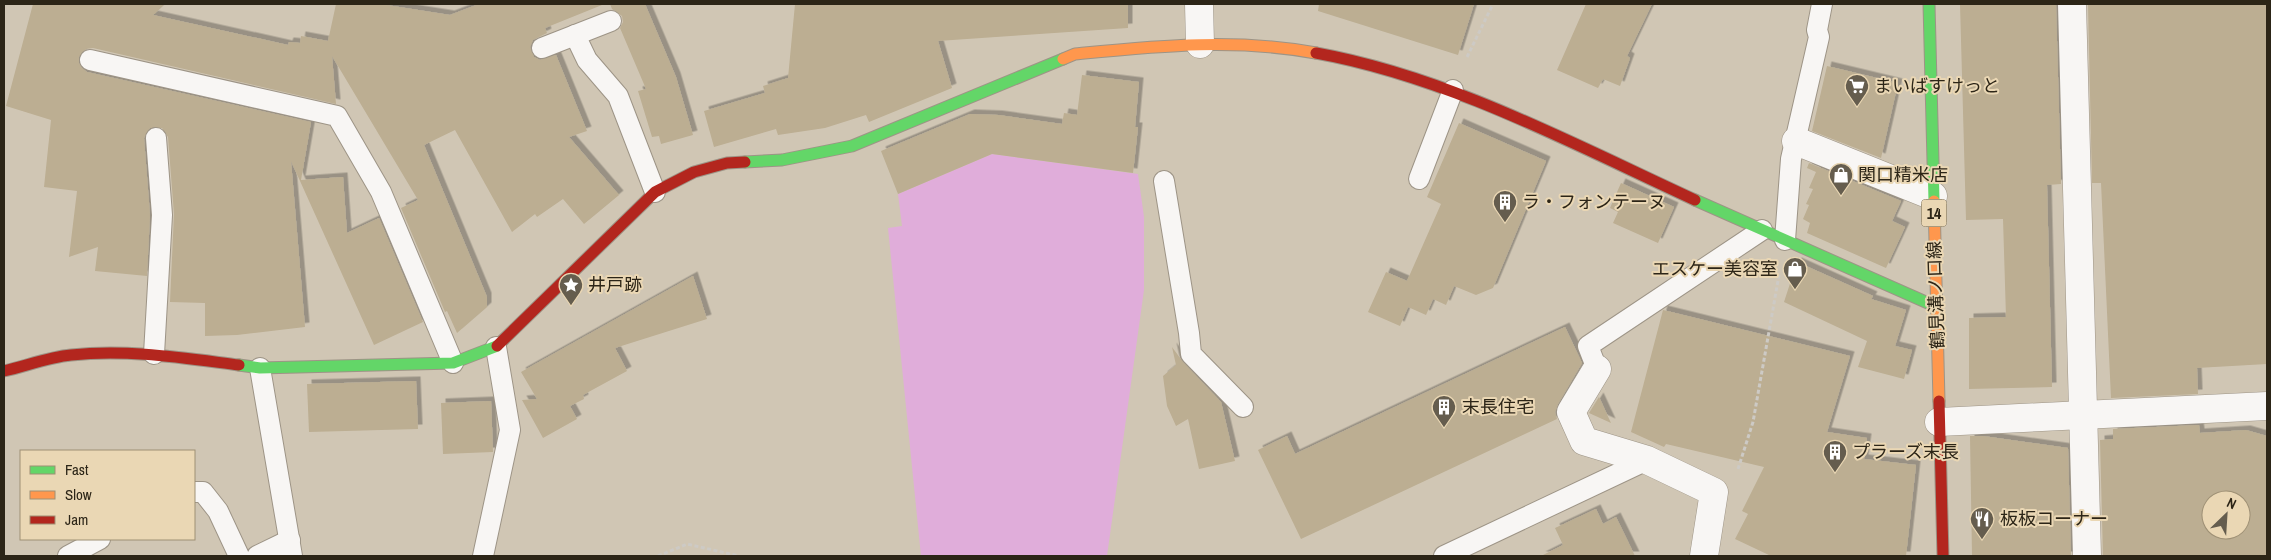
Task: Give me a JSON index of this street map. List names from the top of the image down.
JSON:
{
  "streets": {
    "street": ["14", "鶴見溝ノ口線"]
  },
  "places": {
    "supermarket": ["まいばすけっと"],
    "shop": ["関口精米店", "エスケー美容室"],
    "building": ["ラ・フォンテーヌ", "末長住宅", "プラーズ末長"],
    "place": ["井戸跡"],
    "restaurant": ["板板コーナー"]
  },
  "legend": ["Fast", "Slow", "Jam"],
  "north": "top right"
}
